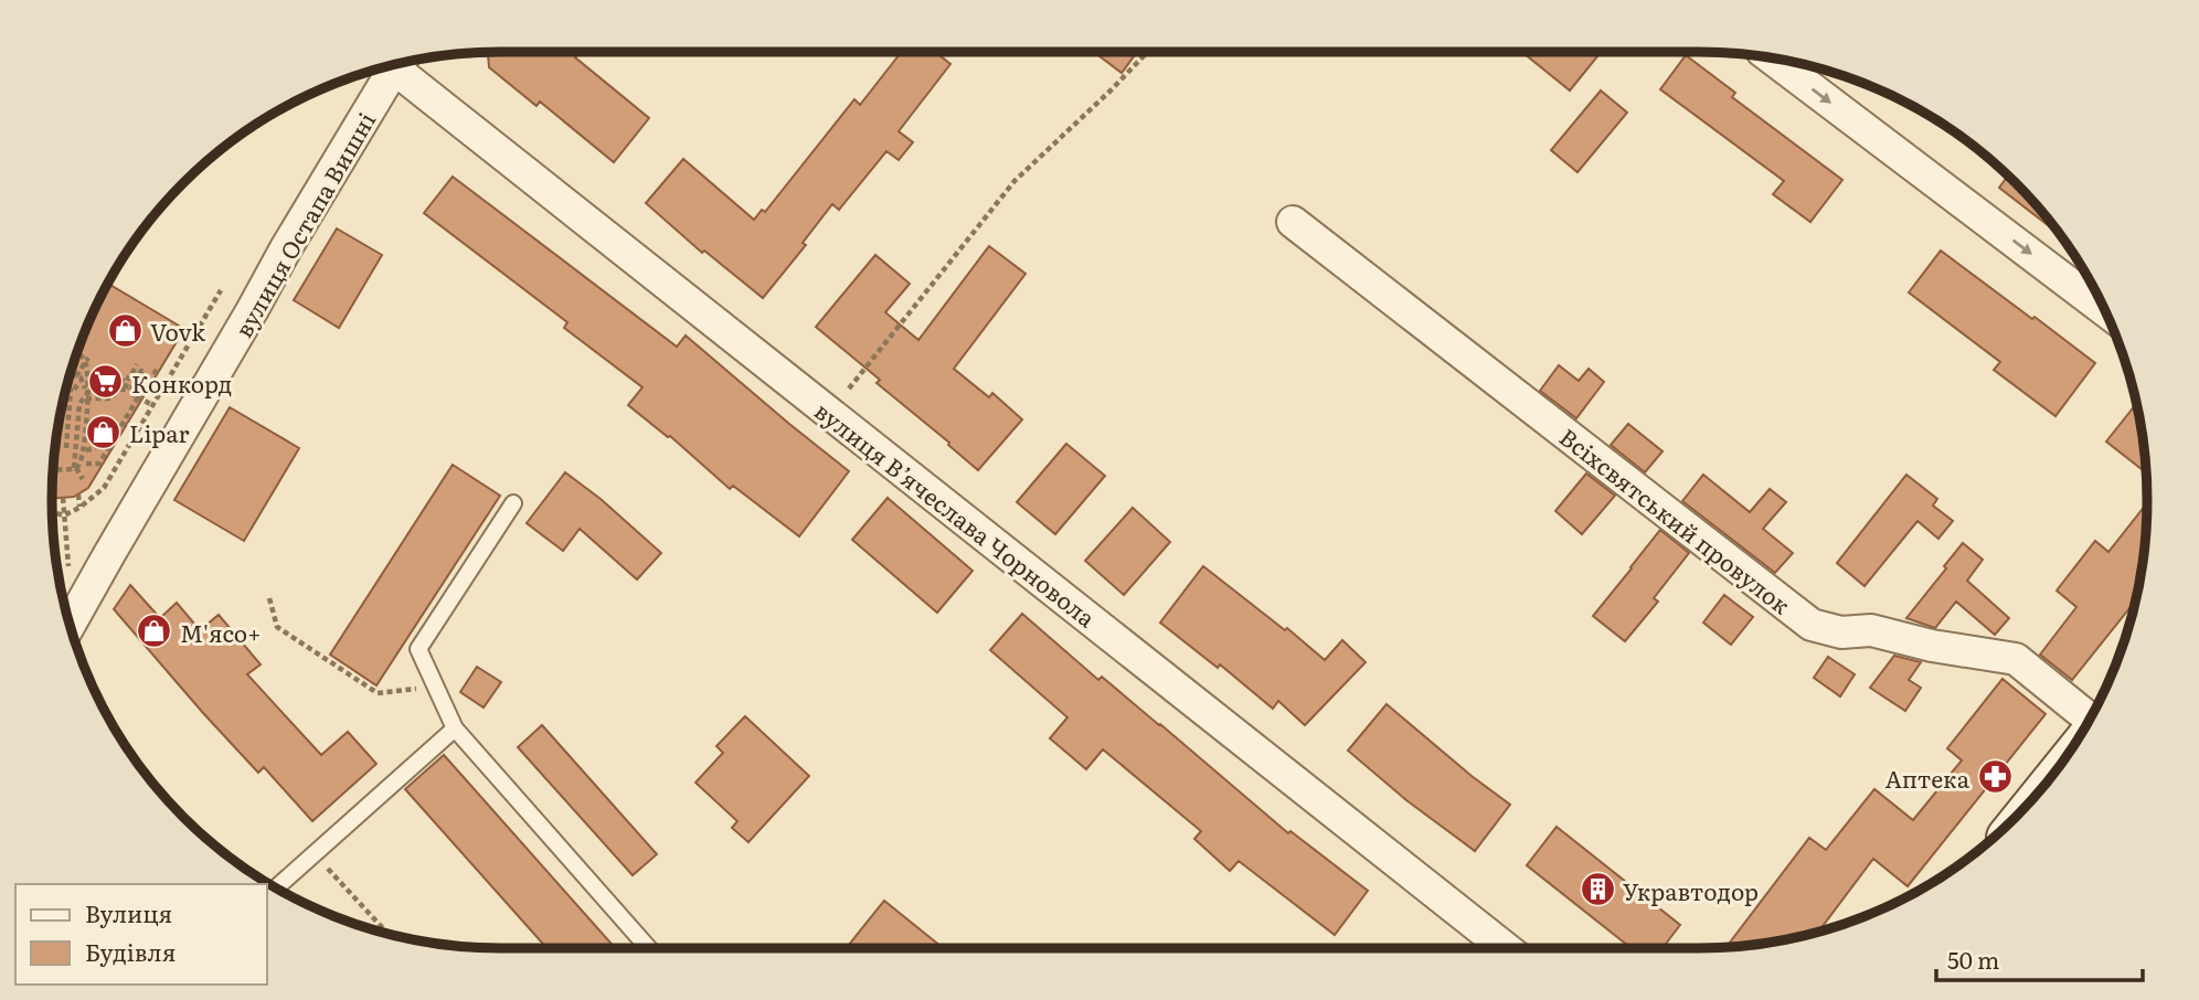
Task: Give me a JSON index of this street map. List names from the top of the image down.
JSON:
{
  "streets": {
    "street": ["вулиця Остапа Вишні", "вулиця Вʼячеслава Чорновола", "Всіхсвятський провулок"]
  },
  "places": {
    "shop": ["Vovk", "Lipar", "М'ясо+"],
    "supermarket": ["Конкорд"],
    "pharmacy": ["Аптека"],
    "building": ["Укравтодор"]
  },
  "legend": ["Вулиця", "Будівля"],
  "scale_bar": "50 m"
}
